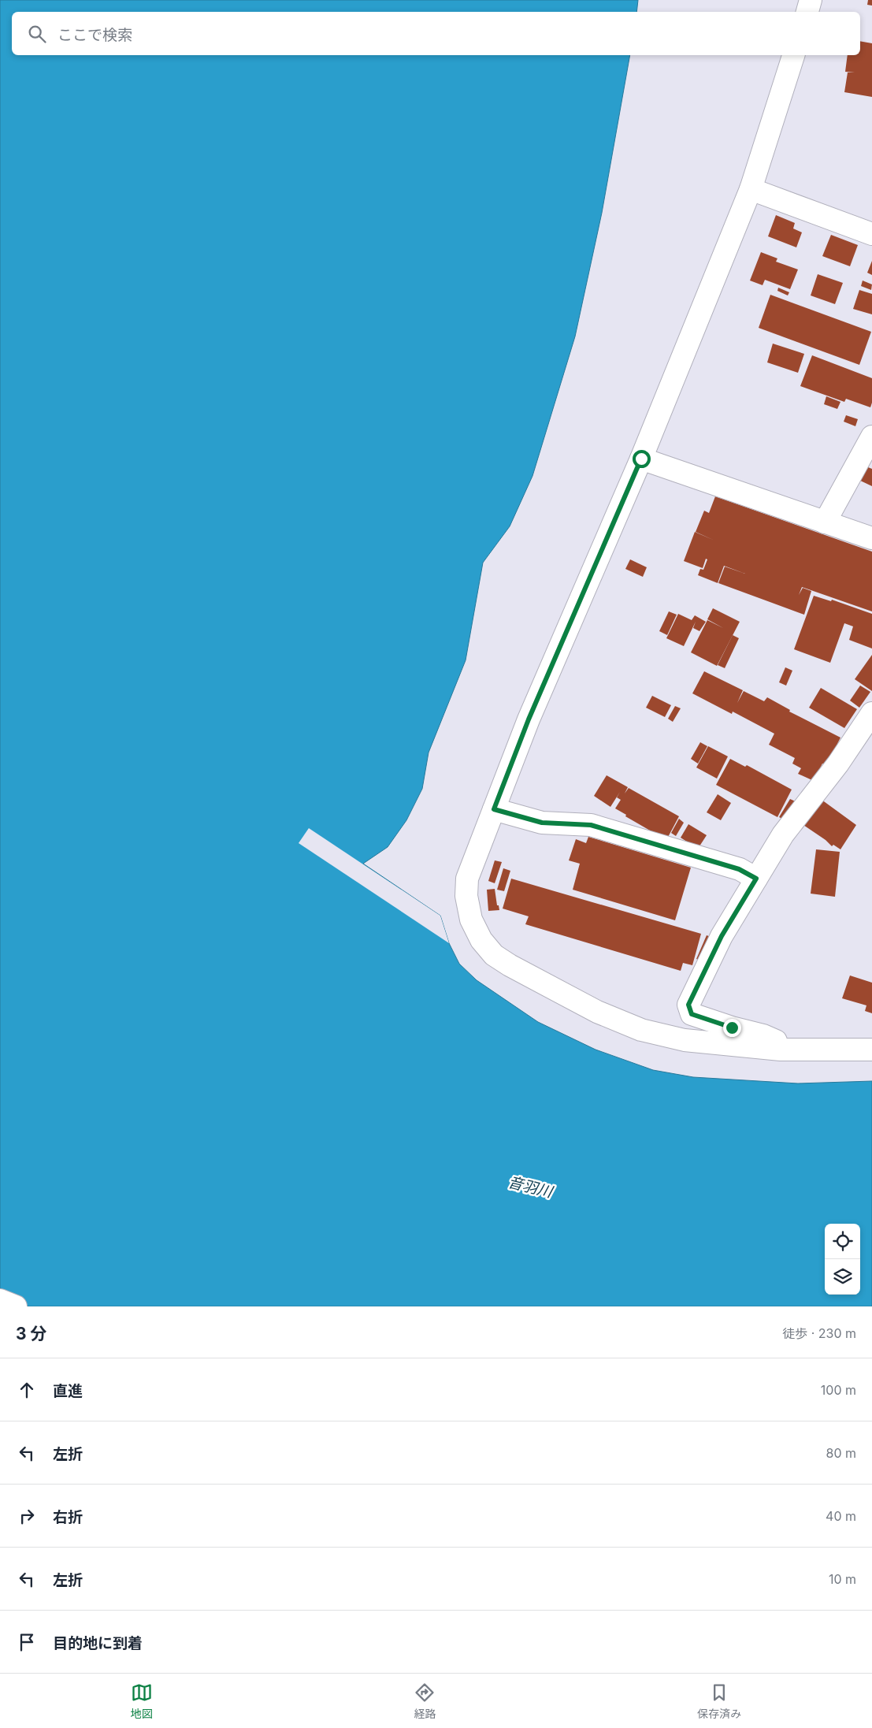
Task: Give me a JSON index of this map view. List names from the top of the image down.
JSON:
{
  "water": ["音羽川"],
  "page": {
    "search": "ここで検索",
    "heading": ["3 分", "徒歩 · 230 m"],
    "list": [
      ["直進", "100 m"],
      ["左折", "80 m"],
      ["右折", "40 m"],
      ["左折", "10 m"],
      "目的地に到着"
    ],
    "nav": ["地図", "経路", "保存済み"]
  }
}
